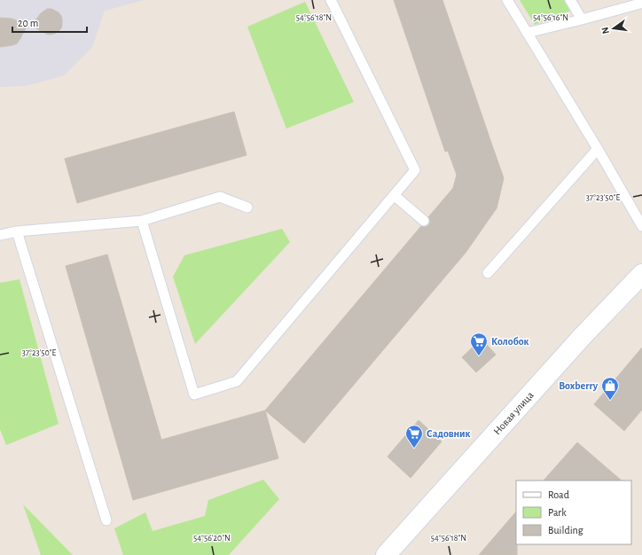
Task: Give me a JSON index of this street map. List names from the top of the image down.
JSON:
{
  "streets": {
    "street": ["Новая улица"]
  },
  "places": {
    "supermarket": ["Колобок", "Садовник"],
    "shop": ["Boxberry"]
  },
  "legend": ["Road", "Park", "Building"],
  "scale_bar": "20 m",
  "north": "left",
  "coordinates": [
    "54°56'18\"N",
    "54°56'16\"N",
    "37°23'50\"E",
    "54°56'20\"N"
  ]
}
